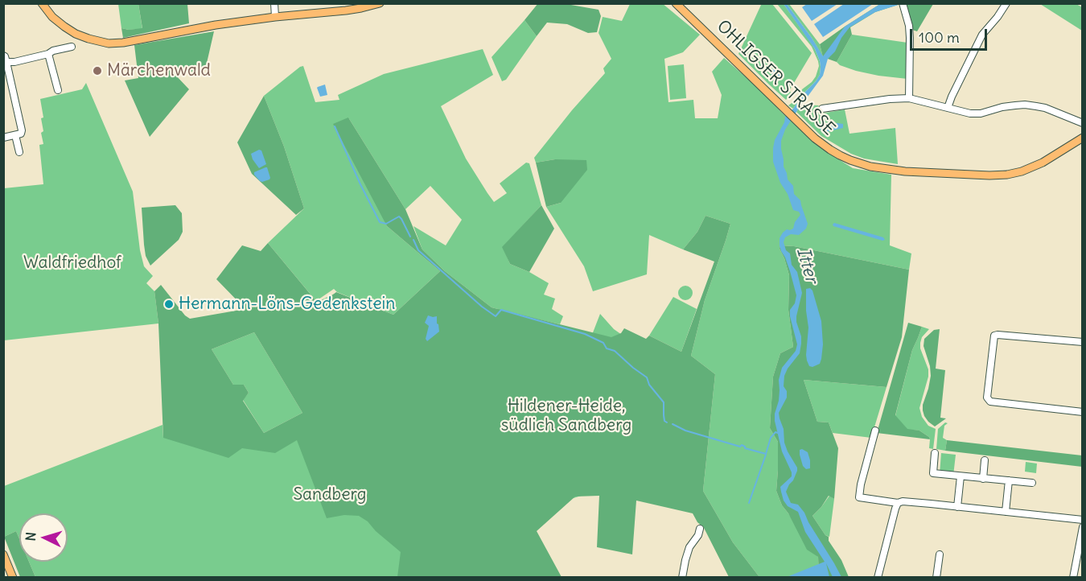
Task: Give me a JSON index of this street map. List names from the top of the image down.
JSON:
{
  "streets": {
    "main road": ["OHLIGSER STRASSE"]
  },
  "water": ["Itter"],
  "parks": ["Waldfriedhof", "Hildener-Heide, südlich Sandberg", "Sandberg"],
  "places": ["Märchenwald", "Hermann-Löns-Gedenkstein"],
  "scale_bar": "100 m",
  "north": "left"
}
